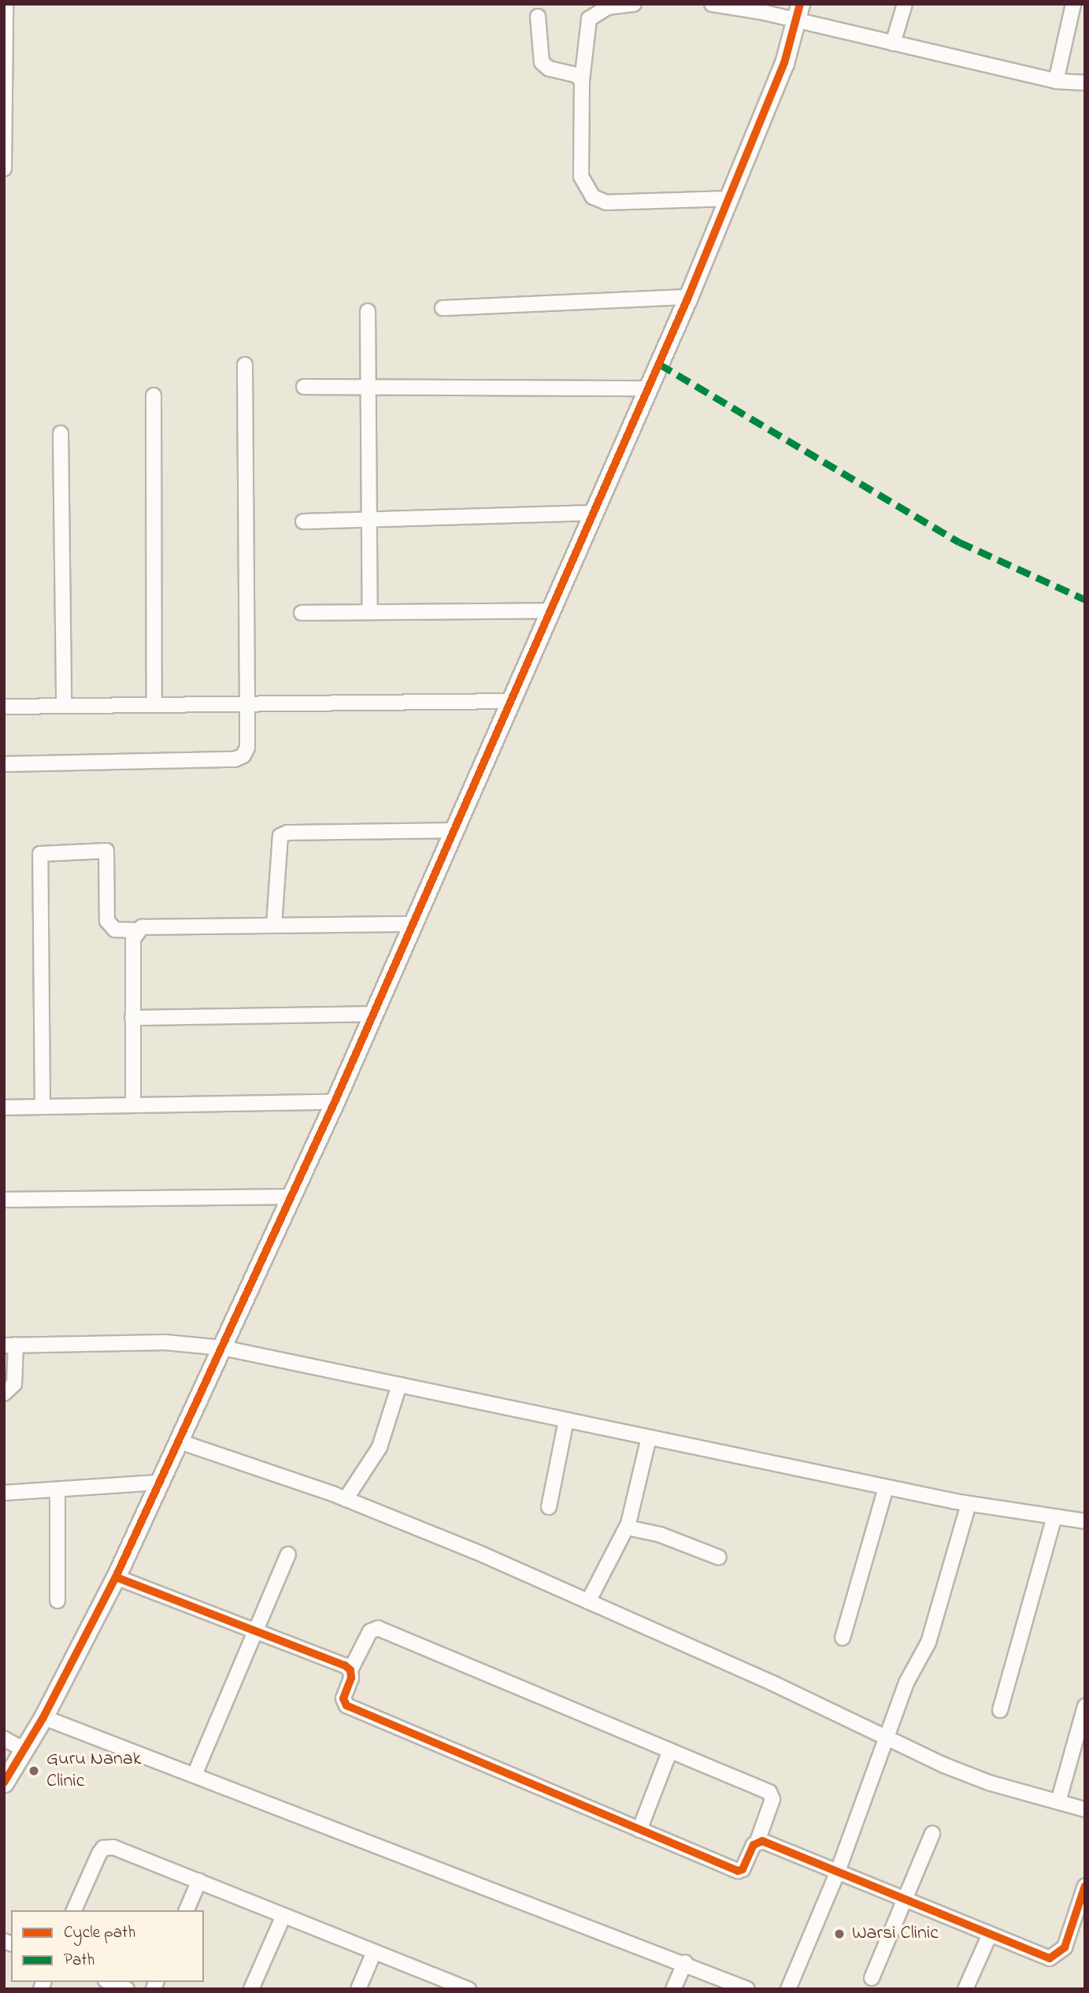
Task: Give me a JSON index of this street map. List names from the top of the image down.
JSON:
{
  "places": ["Guru Nanak Clinic", "Warsi Clinic"],
  "legend": ["Cycle path", "Path"]
}
